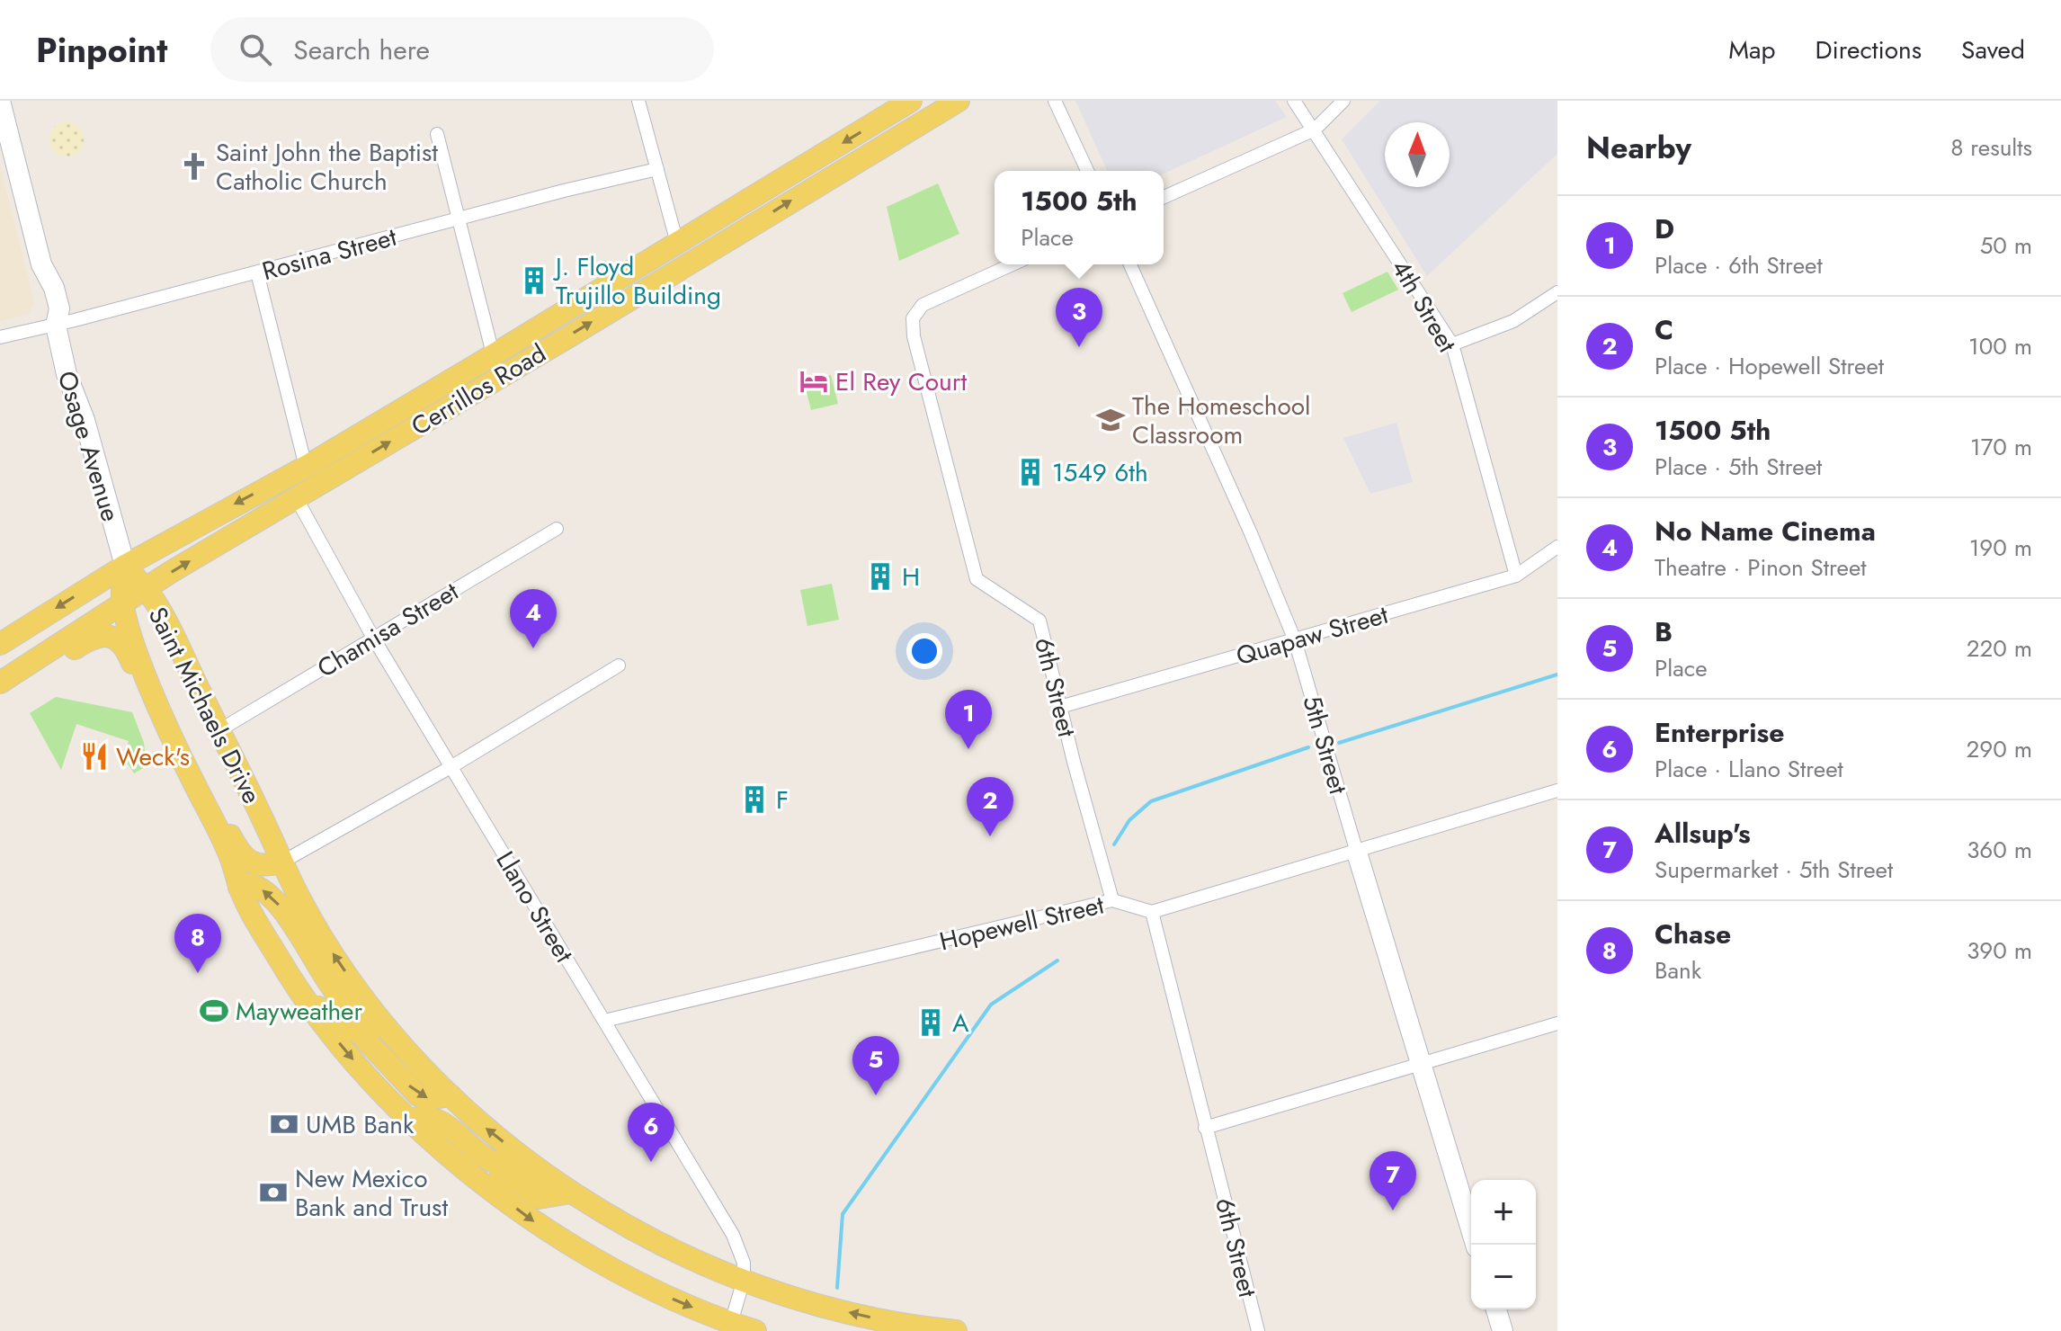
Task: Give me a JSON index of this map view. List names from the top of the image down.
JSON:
{
  "streets": {
    "main road": ["Cerrillos Road", "Saint Michaels Drive"],
    "street": [
      "Rosina Street",
      "4th Street",
      "Osage Avenue",
      "Chamisa Street",
      "Quapaw Street",
      "6th Street",
      "5th Street",
      "Llano Street",
      "Hopewell Street"
    ]
  },
  "crossings": [
    ["Rosina Street", "Osage Avenue"],
    ["4th Street", "Quapaw Street"],
    ["Cerrillos Road", "Osage Avenue"],
    ["Cerrillos Road", "Saint Michaels Drive"],
    ["Cerrillos Road", "Llano Street"],
    ["Osage Avenue", "Saint Michaels Drive"],
    ["Chamisa Street", "Saint Michaels Drive"],
    ["Chamisa Street", "Llano Street"],
    ["Quapaw Street", "6th Street"],
    ["Quapaw Street", "5th Street"],
    ["6th Street", "Hopewell Street"],
    ["Saint Michaels Drive", "Llano Street"],
    ["Llano Street", "Hopewell Street"]
  ],
  "places": {
    "church": ["Saint John the Baptist Catholic Church"],
    "building": [
      "J. Floyd Trujillo Building",
      "1549 6th",
      "H",
      "F",
      "A"
    ],
    "hotel": ["El Rey Court"],
    "school or university": ["The Homeschool Classroom"],
    "restaurant": ["Weck's"],
    "sports": ["Mayweather"],
    "bank": ["UMB Bank", "New Mexico Bank and Trust"]
  },
  "north": "top",
  "page": {
    "header": "Pinpoint",
    "search": "Search here",
    "nav": ["Map", "Directions", "Saved"],
    "heading": ["Nearby", "8 results"],
    "popup": ["1500 5th", "Place"],
    "list": [
      {
        "mark": "1",
        "name": "D",
        "note": "Place · 6th Street",
        "value": "50 m"
      },
      {
        "mark": "2",
        "name": "C",
        "note": "Place · Hopewell Street",
        "value": "100 m"
      },
      {
        "mark": "3",
        "name": "1500 5th",
        "note": "Place · 5th Street",
        "value": "170 m"
      },
      {
        "mark": "4",
        "name": "No Name Cinema",
        "note": "Theatre · Pinon Street",
        "value": "190 m"
      },
      {
        "mark": "5",
        "name": "B",
        "note": "Place",
        "value": "220 m"
      },
      {
        "mark": "6",
        "name": "Enterprise",
        "note": "Place · Llano Street",
        "value": "290 m"
      },
      {
        "mark": "7",
        "name": "Allsup's",
        "note": "Supermarket · 5th Street",
        "value": "360 m"
      },
      {
        "mark": "8",
        "name": "Chase",
        "note": "Bank",
        "value": "390 m"
      }
    ],
    "pins": [
      "3",
      "4",
      "1",
      "2",
      "8",
      "5",
      "6",
      "7"
    ],
    "map_buttons": ["+", "−"]
  }
}
